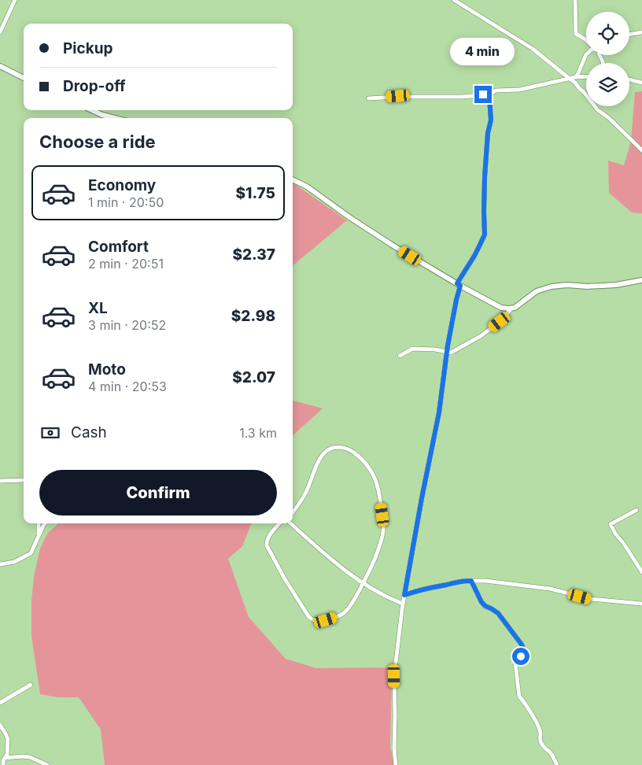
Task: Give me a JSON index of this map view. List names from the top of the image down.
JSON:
{
  "page": {
    "banner": ["Pickup", "Drop-off"],
    "bubble": "4 min",
    "heading": "Choose a ride",
    "list": [
      {
        "name": "Economy",
        "note": "1 min · 20:50",
        "value": "$1.75"
      },
      {
        "name": "Comfort",
        "note": "2 min · 20:51",
        "value": "$2.37"
      },
      {
        "name": "XL",
        "note": "3 min · 20:52",
        "value": "$2.98"
      },
      {
        "name": "Moto",
        "note": "4 min · 20:53",
        "value": "$2.07"
      }
    ],
    "pay": ["Cash", "1.3 km"],
    "buttons": "Confirm"
  }
}
